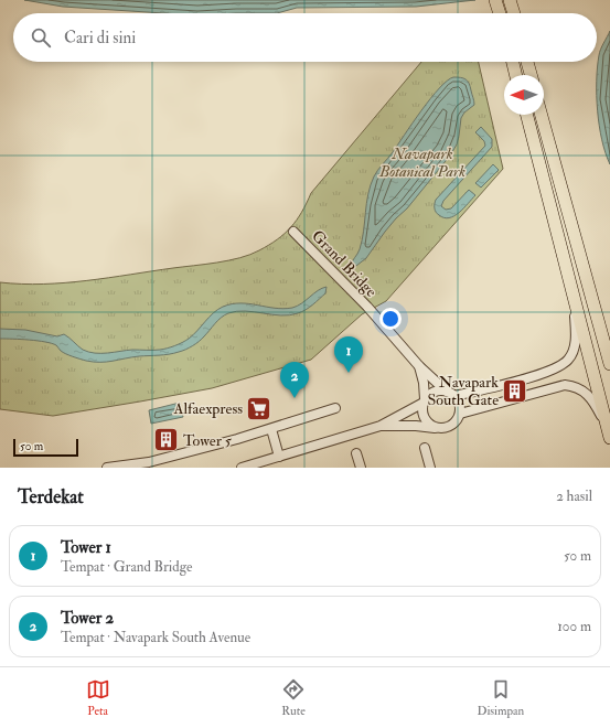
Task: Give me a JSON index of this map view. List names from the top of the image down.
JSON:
{
  "streets": {
    "street": ["Grand Bridge"]
  },
  "parks": ["Navapark Botanical Park"],
  "places": {
    "building": ["Navapark South Gate", "Tower 5"],
    "supermarket": ["Alfaexpress"]
  },
  "scale_bar": "50 m",
  "north": "left",
  "page": {
    "search": "Cari di sini",
    "pins": ["1", "2"],
    "scale": "50 m",
    "heading": ["Terdekat", "2 hasil"],
    "list": [
      {
        "mark": "1",
        "name": "Tower 1",
        "note": "Tempat · Grand Bridge",
        "value": "50 m"
      },
      {
        "mark": "2",
        "name": "Tower 2",
        "note": "Tempat · Navapark South Avenue",
        "value": "100 m"
      }
    ],
    "nav": ["Peta", "Rute", "Disimpan"]
  }
}
